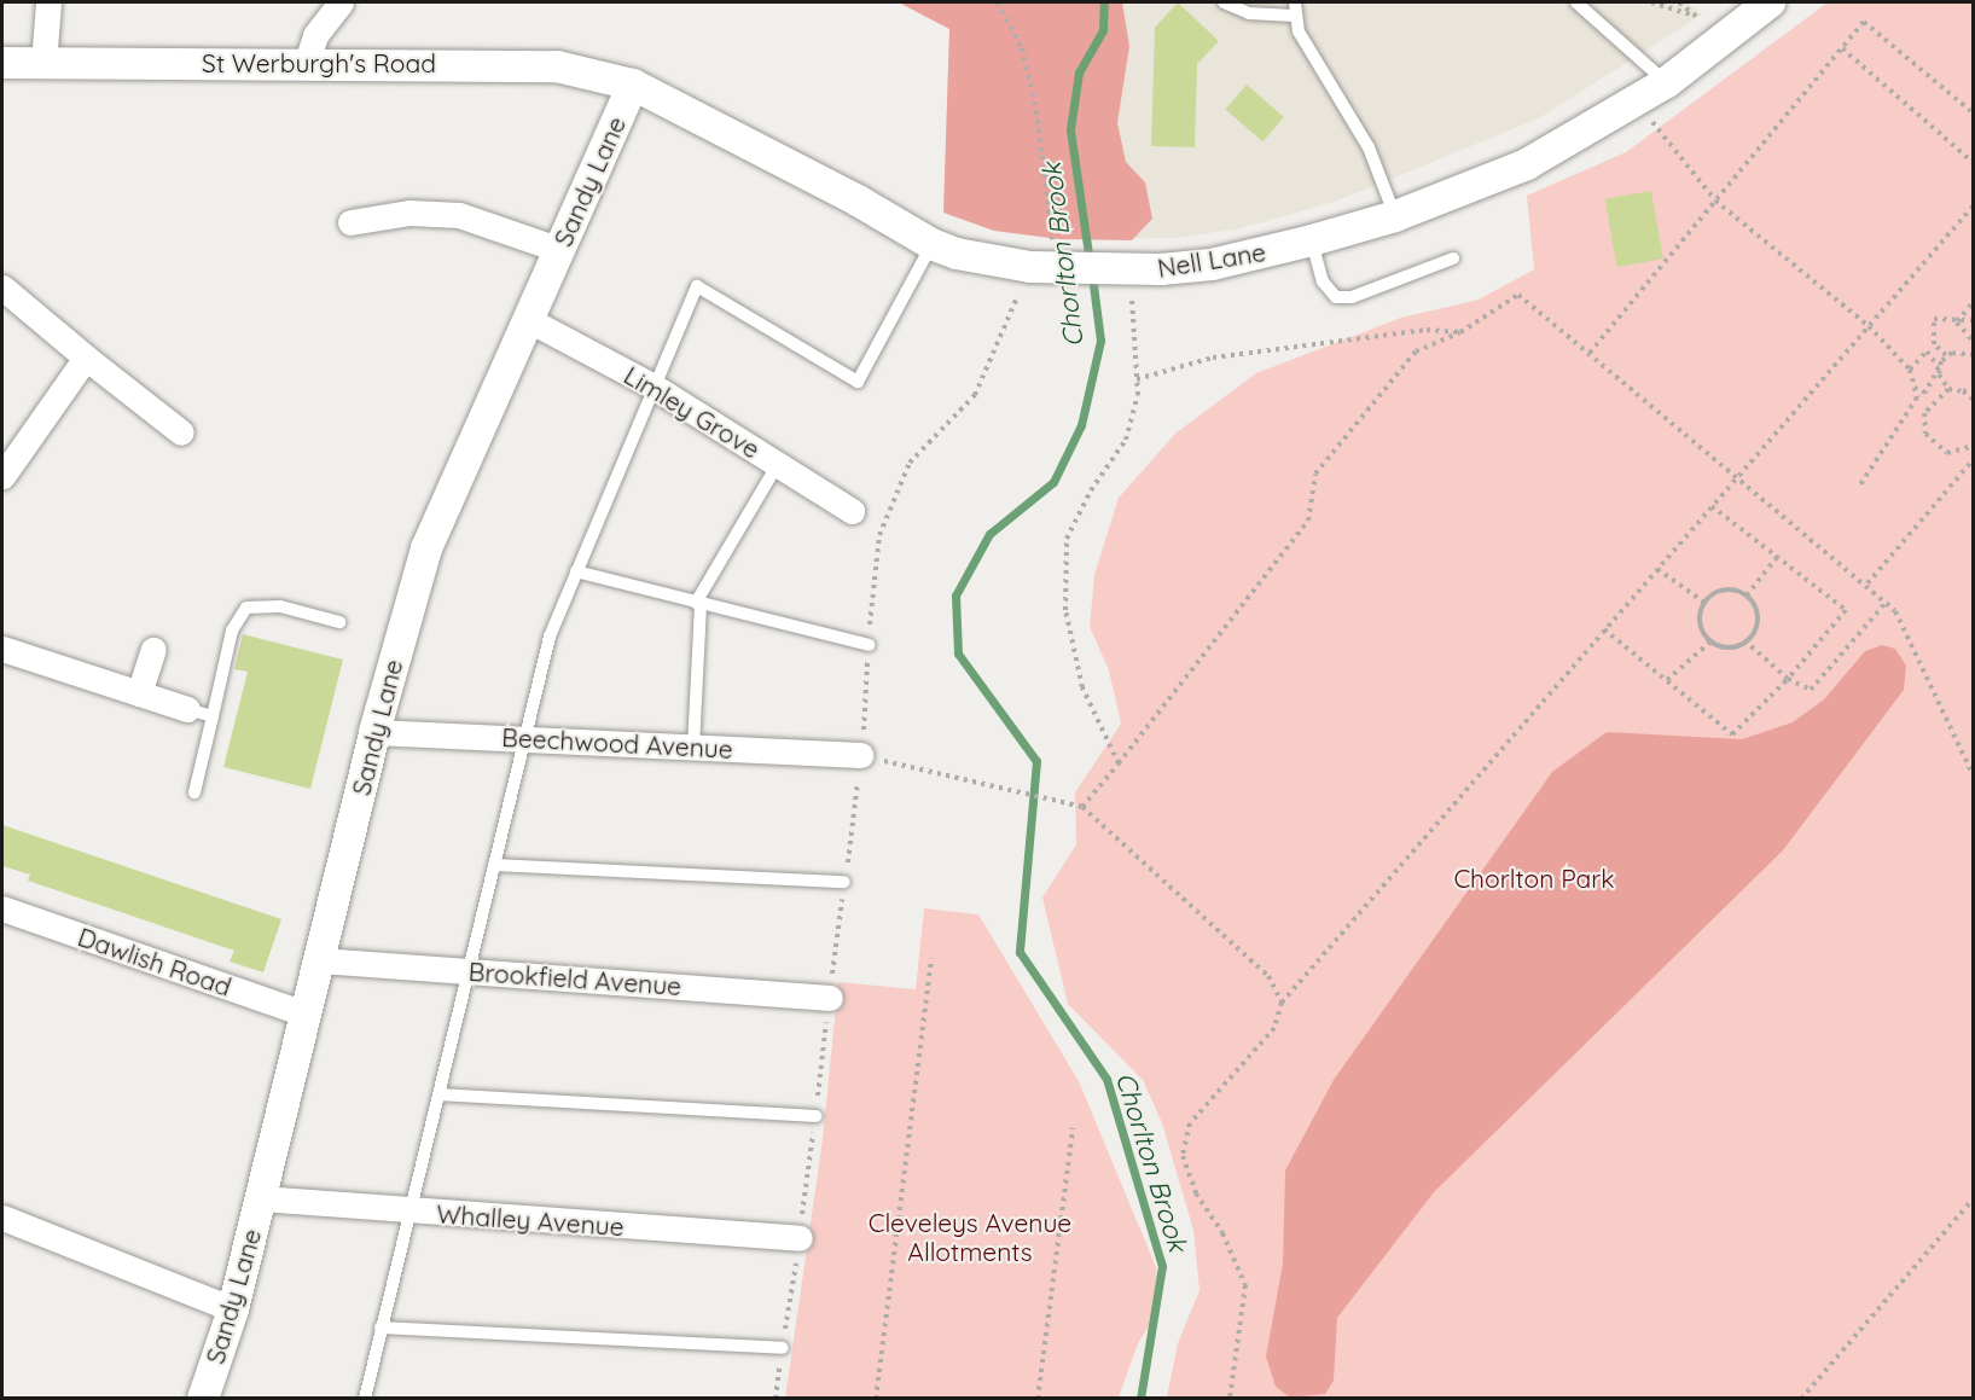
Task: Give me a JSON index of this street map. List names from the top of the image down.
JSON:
{
  "streets": {
    "street": [
      "St Werburgh's Road",
      "Sandy Lane",
      "Nell Lane",
      "Limley Grove",
      "Beechwood Avenue",
      "Dawlish Road",
      "Brookfield Avenue",
      "Whalley Avenue"
    ]
  },
  "crossings": [
    ["St Werburgh's Road", "Sandy Lane"],
    ["St Werburgh's Road", "Nell Lane"],
    ["Sandy Lane", "Nell Lane"],
    ["Sandy Lane", "Limley Grove"],
    ["Sandy Lane", "Beechwood Avenue"],
    ["Sandy Lane", "Dawlish Road"],
    ["Sandy Lane", "Brookfield Avenue"],
    ["Sandy Lane", "Whalley Avenue"]
  ],
  "water": ["Chorlton Brook"],
  "parks": ["Chorlton Park", "Cleveleys Avenue Allotments"]
}
